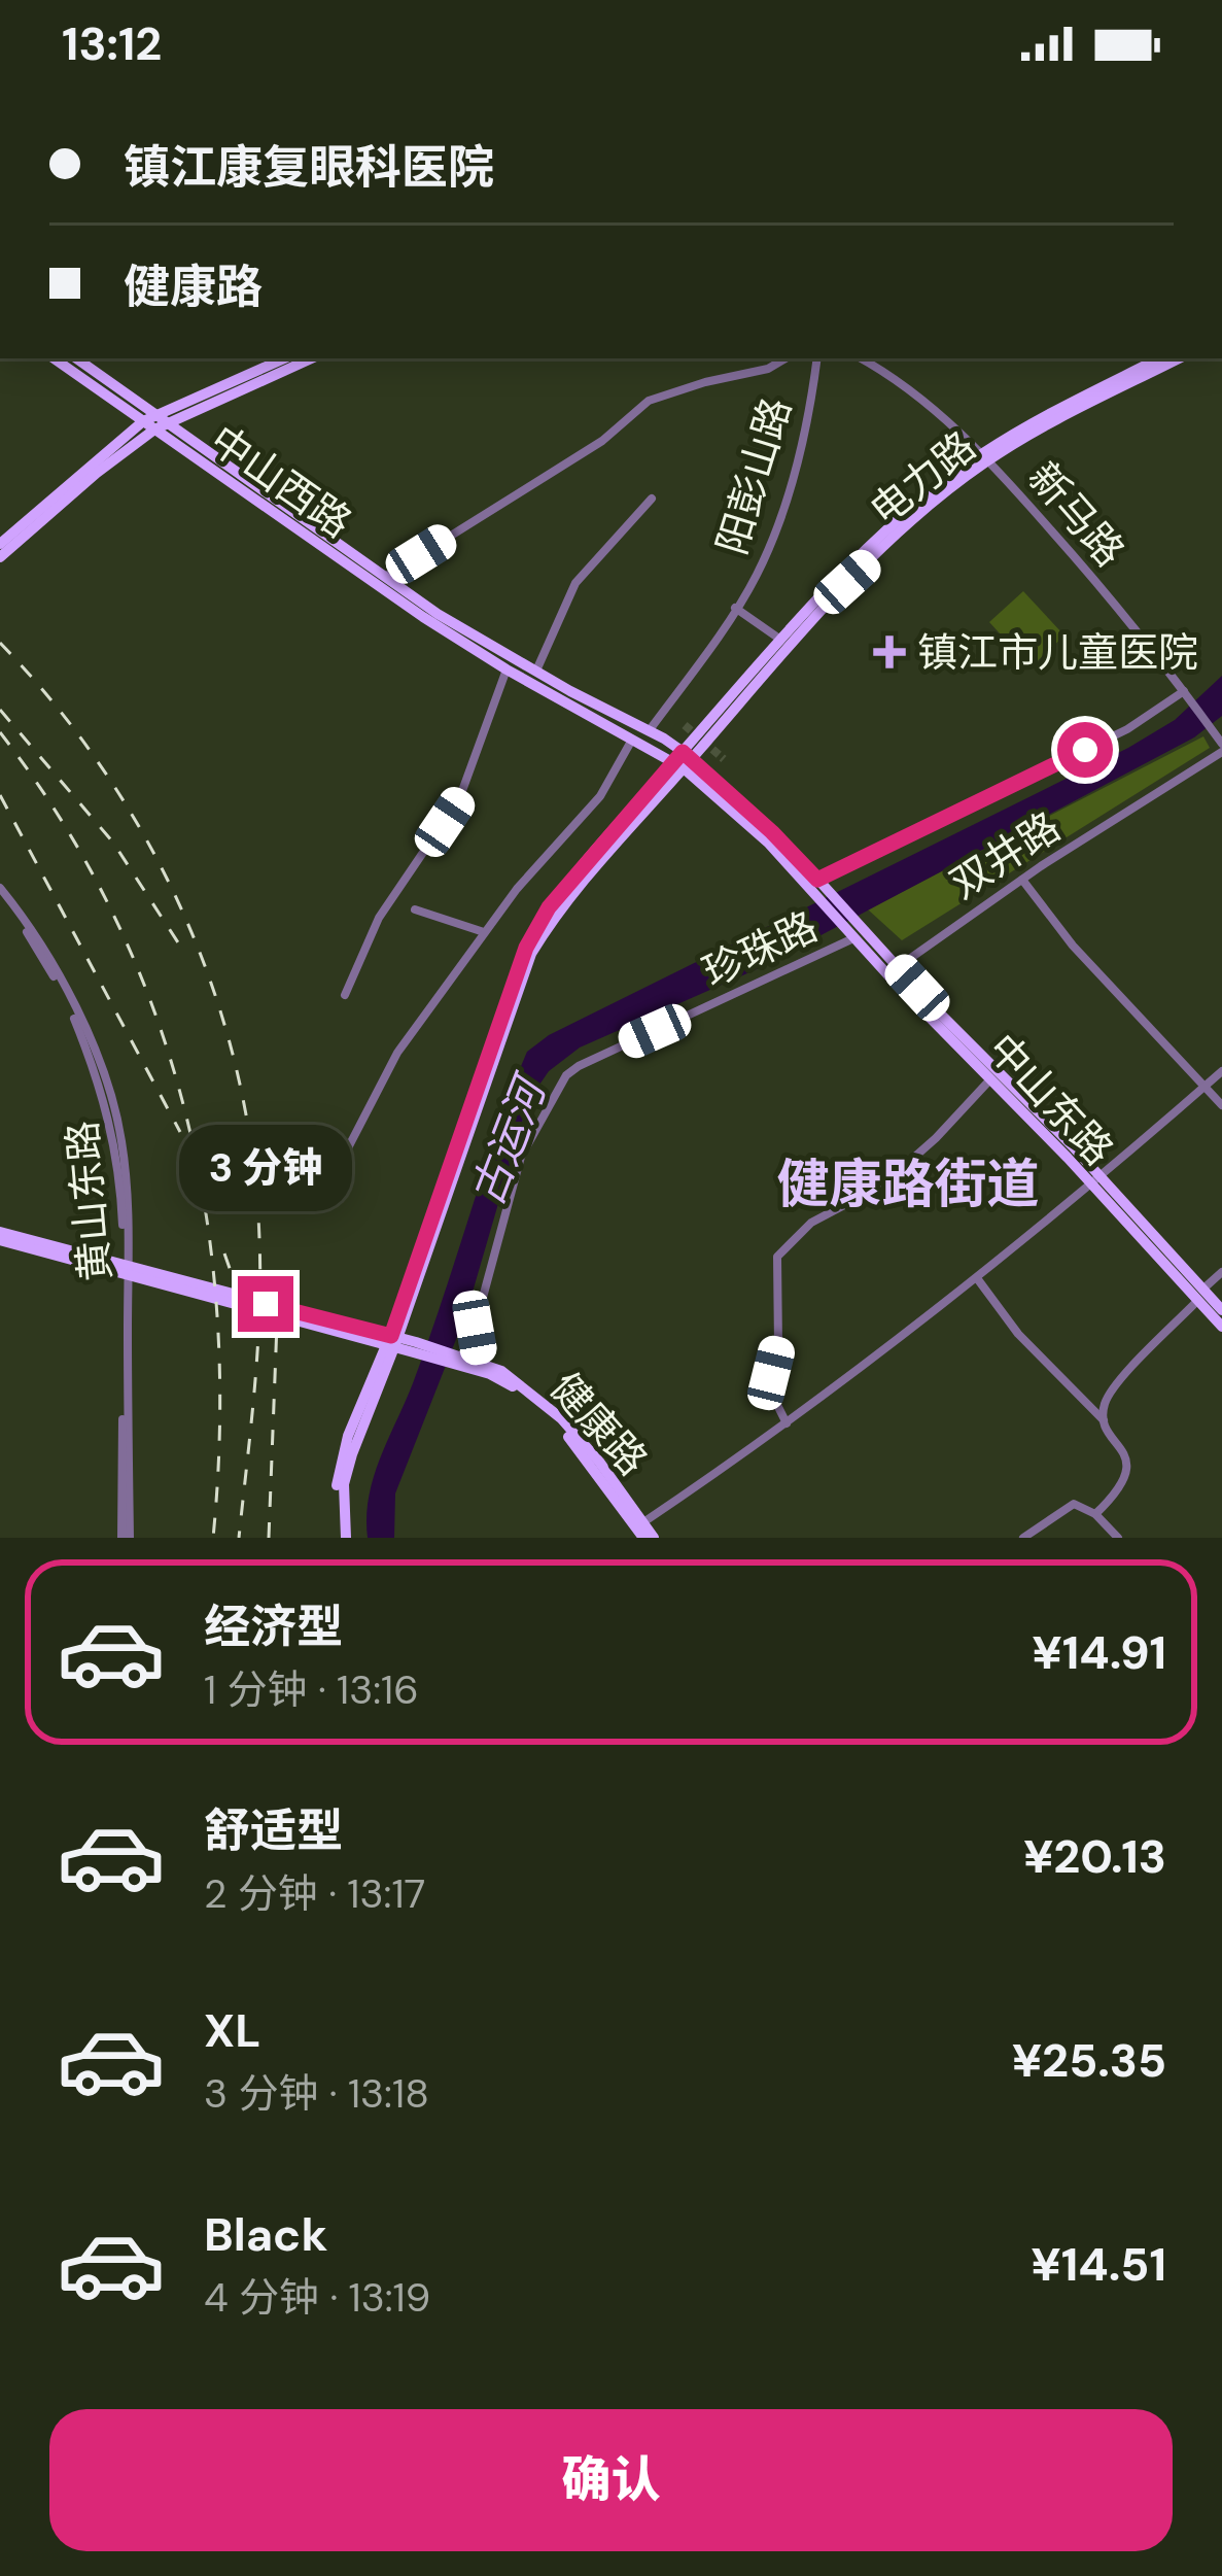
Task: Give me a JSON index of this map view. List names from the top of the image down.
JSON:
{
  "streets": {
    "main road": [
      "电力路",
      "中山西路",
      "中山东路",
      "健康路"
    ],
    "street": [
      "阳彭山路",
      "新马路",
      "双井路",
      "珍珠路",
      "黄山东路"
    ]
  },
  "crossings": [
    ["阳彭山路", "中山西路"],
    ["电力路", "中山西路"],
    ["电力路", "新马路"],
    ["电力路", "中山东路"],
    ["中山西路", "中山东路"],
    ["新马路", "双井路"],
    ["双井路", "中山东路"],
    ["珍珠路", "中山东路"],
    ["珍珠路", "健康路"],
    ["黄山东路", "健康路"]
  ],
  "districts": ["健康路街道"],
  "water": ["古运河"],
  "places": {
    "health": ["镇江市儿童医院"]
  },
  "page": {
    "status": "13:12",
    "banner": ["镇江康复眼科医院", "健康路"],
    "bubble": "3 分钟",
    "list": [
      {
        "name": "经济型",
        "note": "1 分钟 · 13:16",
        "value": "¥14.91"
      },
      {
        "name": "舒适型",
        "note": "2 分钟 · 13:17",
        "value": "¥20.13"
      },
      {
        "name": "XL",
        "note": "3 分钟 · 13:18",
        "value": "¥25.35"
      },
      {
        "name": "Black",
        "note": "4 分钟 · 13:19",
        "value": "¥14.51"
      }
    ],
    "buttons": "确认"
  }
}
